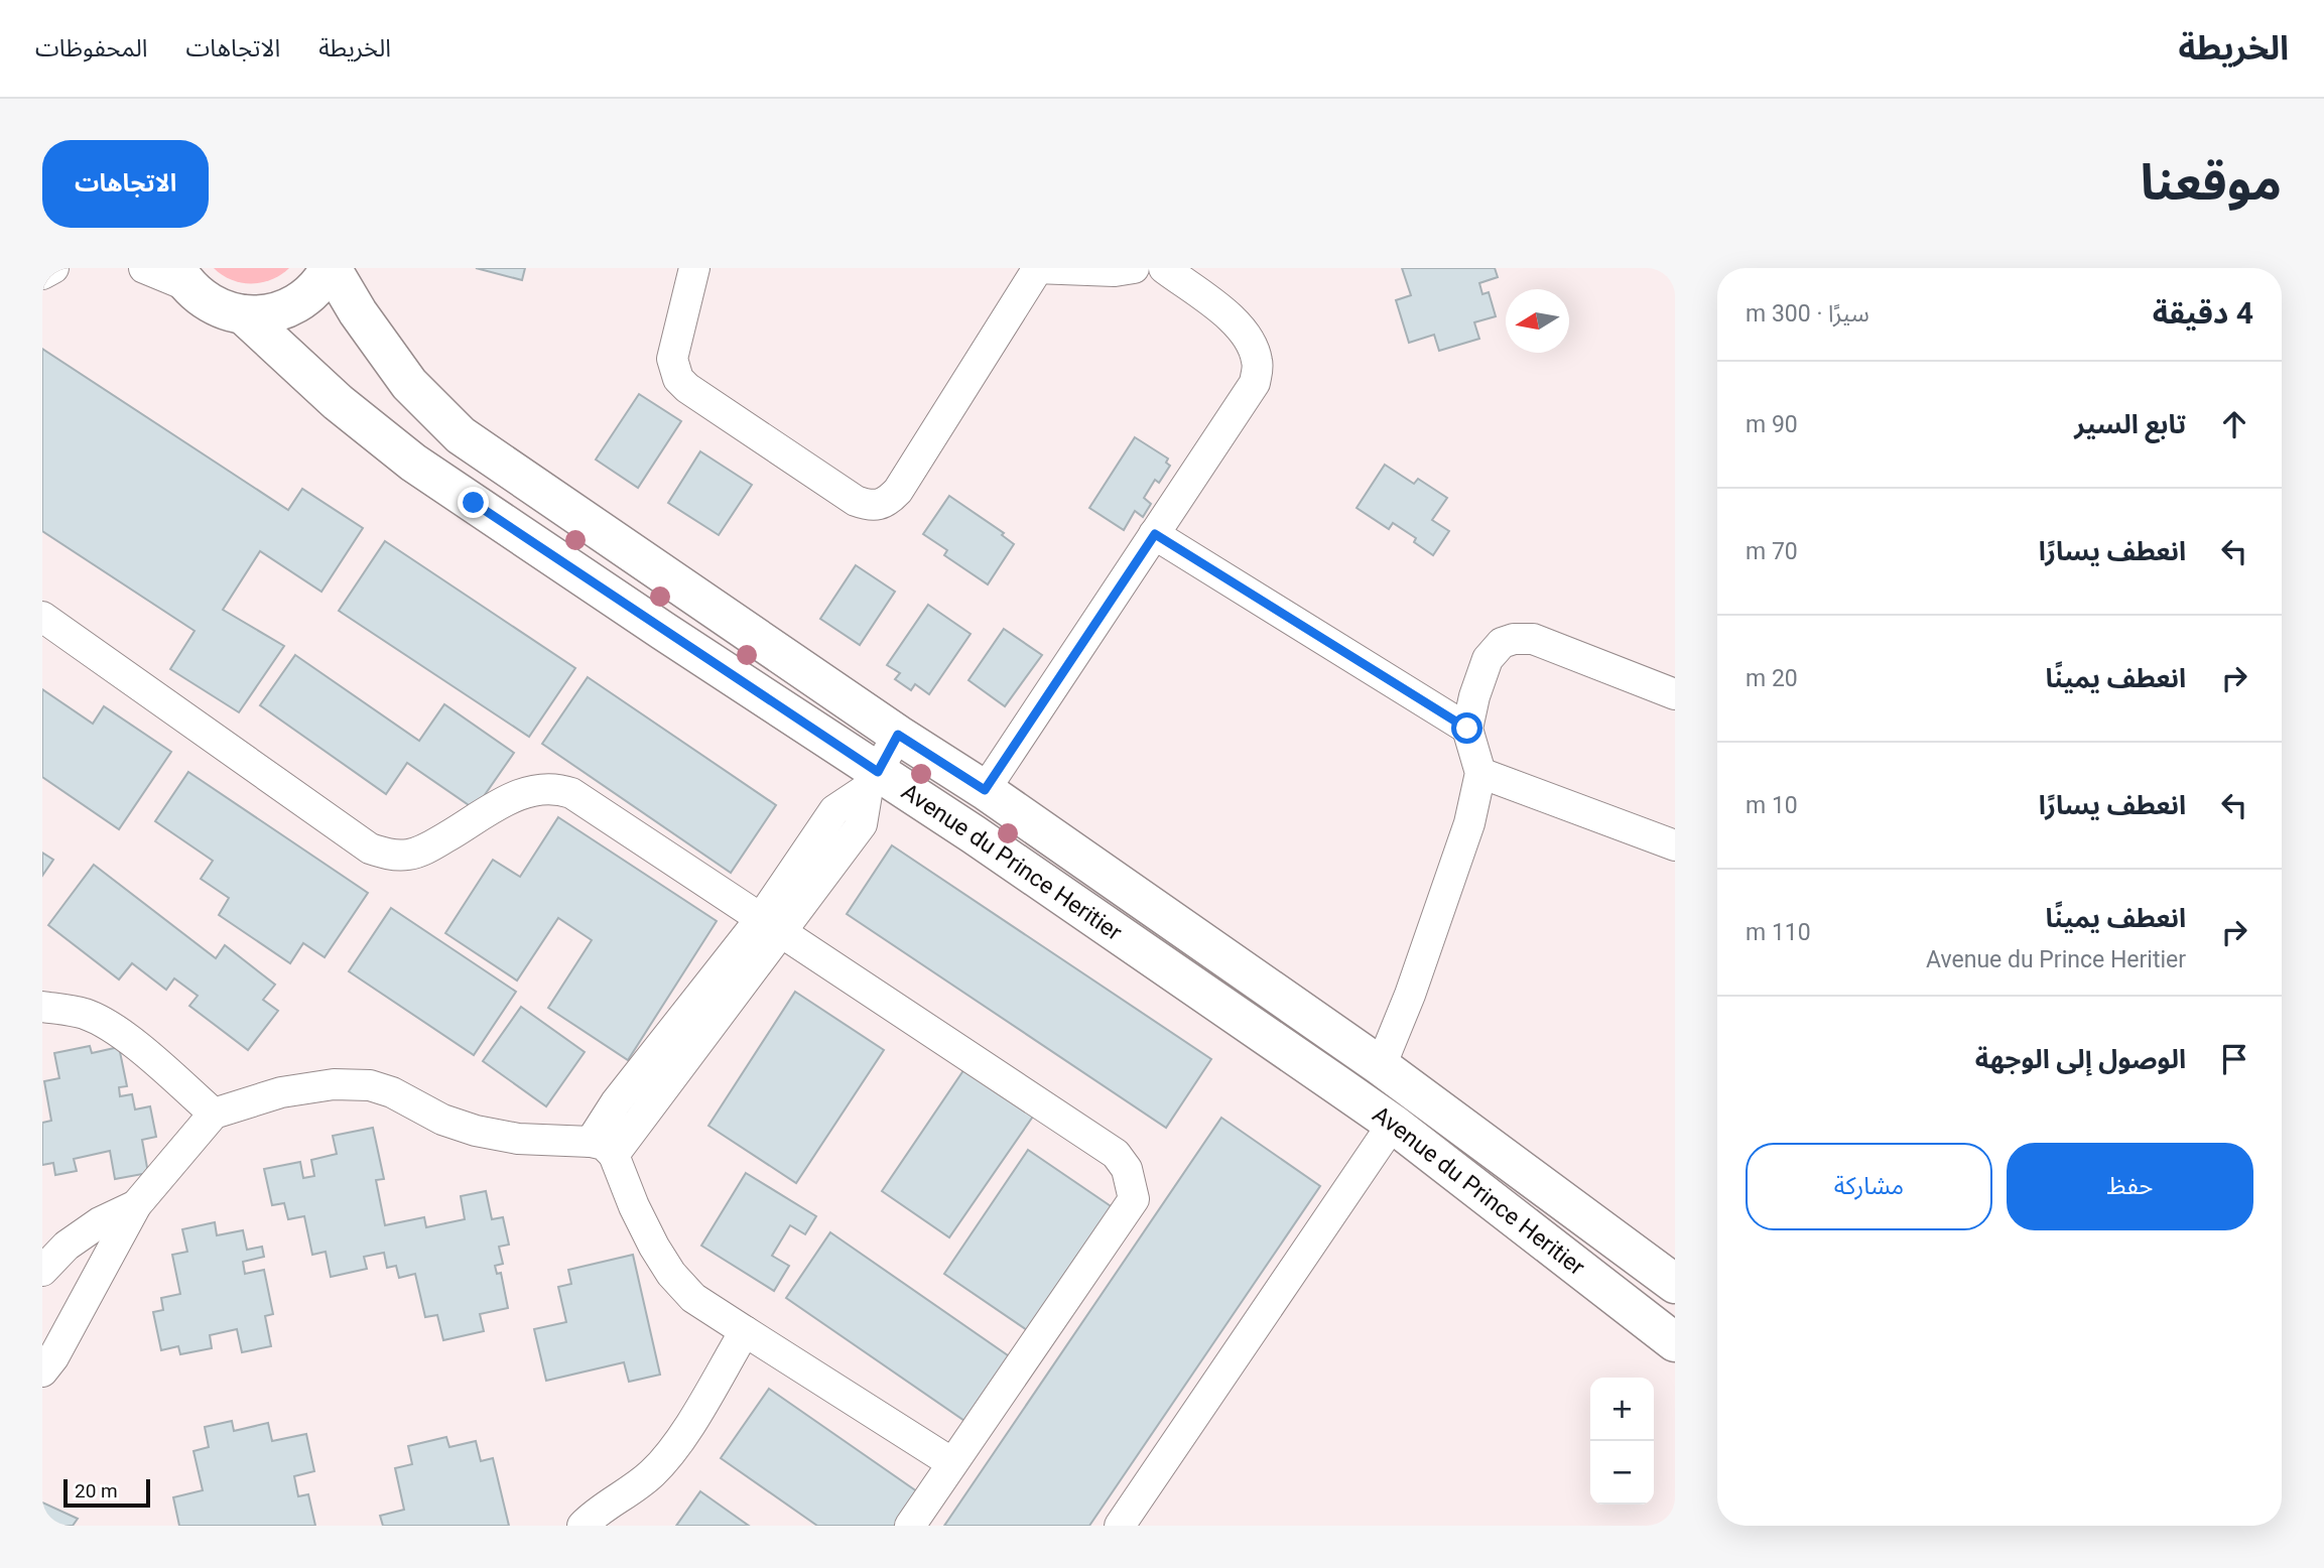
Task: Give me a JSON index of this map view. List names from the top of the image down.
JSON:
{
  "streets": {
    "main road": ["Avenue du Prince Heritier"]
  },
  "scale_bar": "20 m",
  "north": "left",
  "page": {
    "header": "الخريطة",
    "nav": ["الخريطة", "الاتجاهات", "المحفوظات"],
    "title": "موقعنا",
    "buttons": [
      "الاتجاهات",
      ["حفظ", "مشاركة"]
    ],
    "heading": ["4 دقيقة", "سيرًا · 300 m"],
    "list": [
      ["تابع السير", "90 m"],
      ["انعطف يسارًا", "70 m"],
      ["انعطف يمينًا", "20 m"],
      ["انعطف يسارًا", "10 m"],
      ["انعطف يمينًا", "Avenue du Prince Heritier", "110 m"],
      "الوصول إلى الوجهة"
    ],
    "map_buttons": ["+", "−"],
    "scale": "20 m"
  }
}
